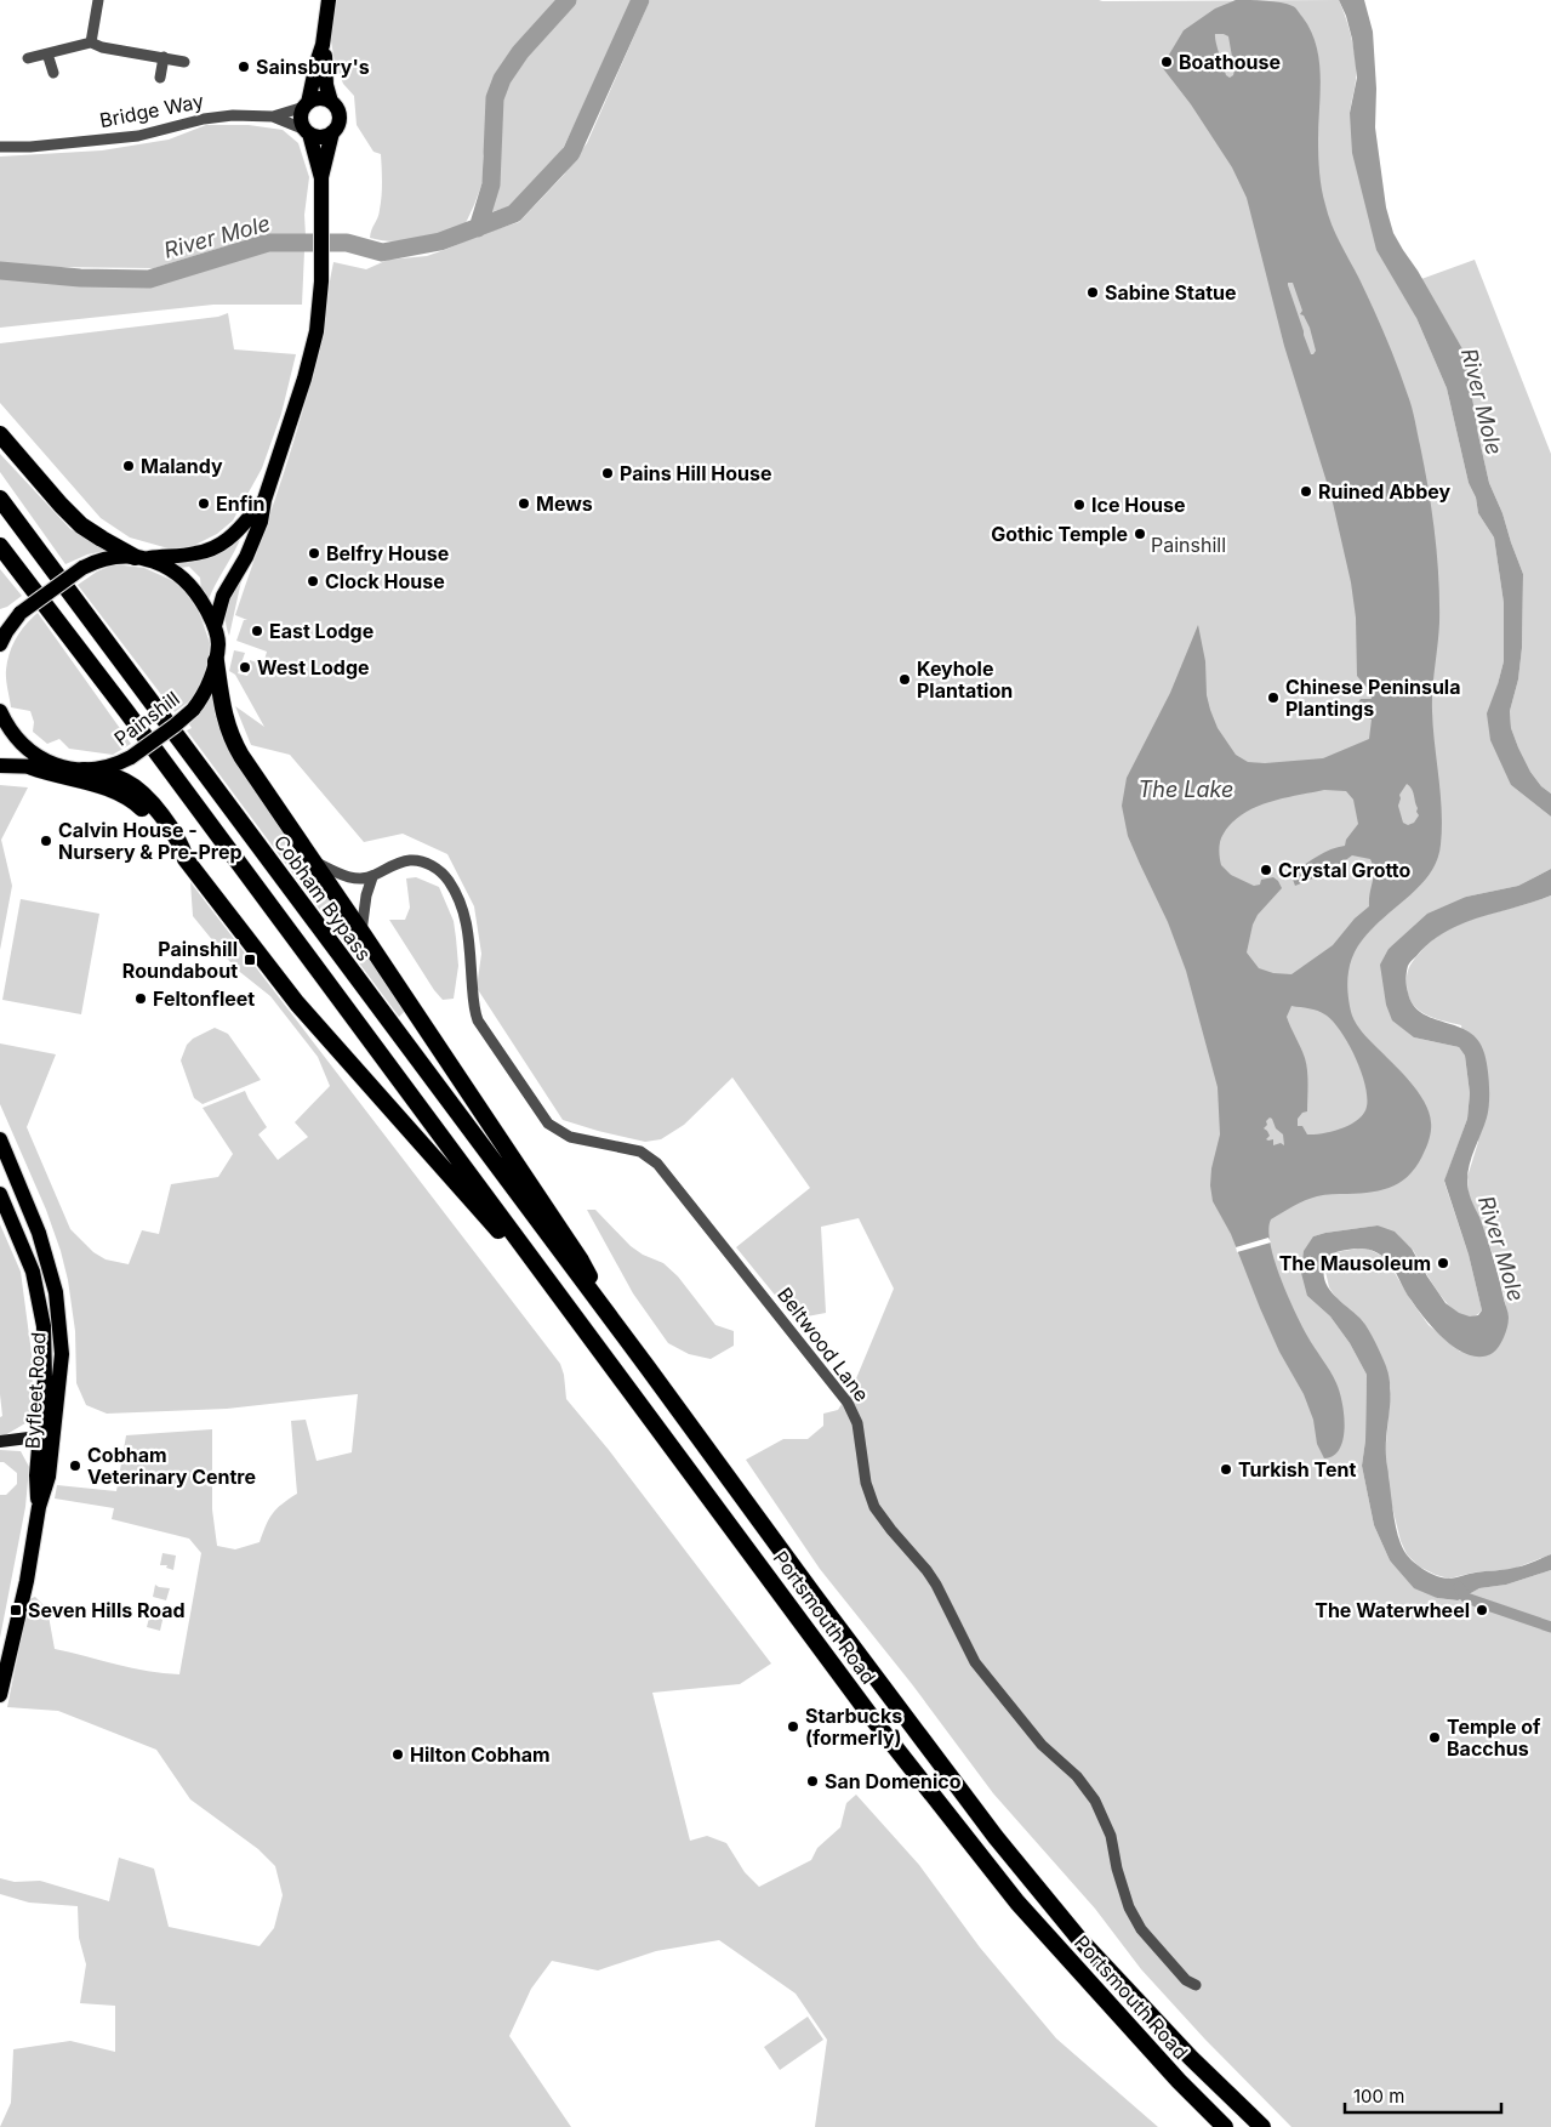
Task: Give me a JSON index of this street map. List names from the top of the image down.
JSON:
{
  "streets": {
    "highway": ["Cobham Bypass", "Portsmouth Road"],
    "main road": ["Painshill", "Byfleet Road"],
    "street": ["Bridge Way", "Beltwood Lane"]
  },
  "crossings": [
    ["Cobham Bypass", "Portsmouth Road"]
  ],
  "water": ["River Mole", "The Lake"],
  "parks": ["Painshill"],
  "places": {
    "other": [
      "Boathouse",
      "Sainsbury's",
      "Sabine Statue",
      "Malandy",
      "Pains Hill House",
      "Ruined Abbey",
      "Enfin",
      "Mews",
      "Ice House",
      "Gothic Temple",
      "Belfry House",
      "Clock House",
      "East Lodge",
      "West Lodge",
      "Keyhole Plantation",
      "Chinese Peninsula Plantings",
      "Calvin House - Nursery & Pre-Prep",
      "Crystal Grotto",
      "Feltonfleet",
      "The Mausoleum",
      "Cobham Veterinary Centre",
      "Turkish Tent",
      "The Waterwheel",
      "Starbucks (formerly)",
      "Temple of Bacchus",
      "Hilton Cobham",
      "San Domenico"
    ],
    "transit": ["Painshill Roundabout", "Seven Hills Road"]
  },
  "scale_bar": "100 m"
}
